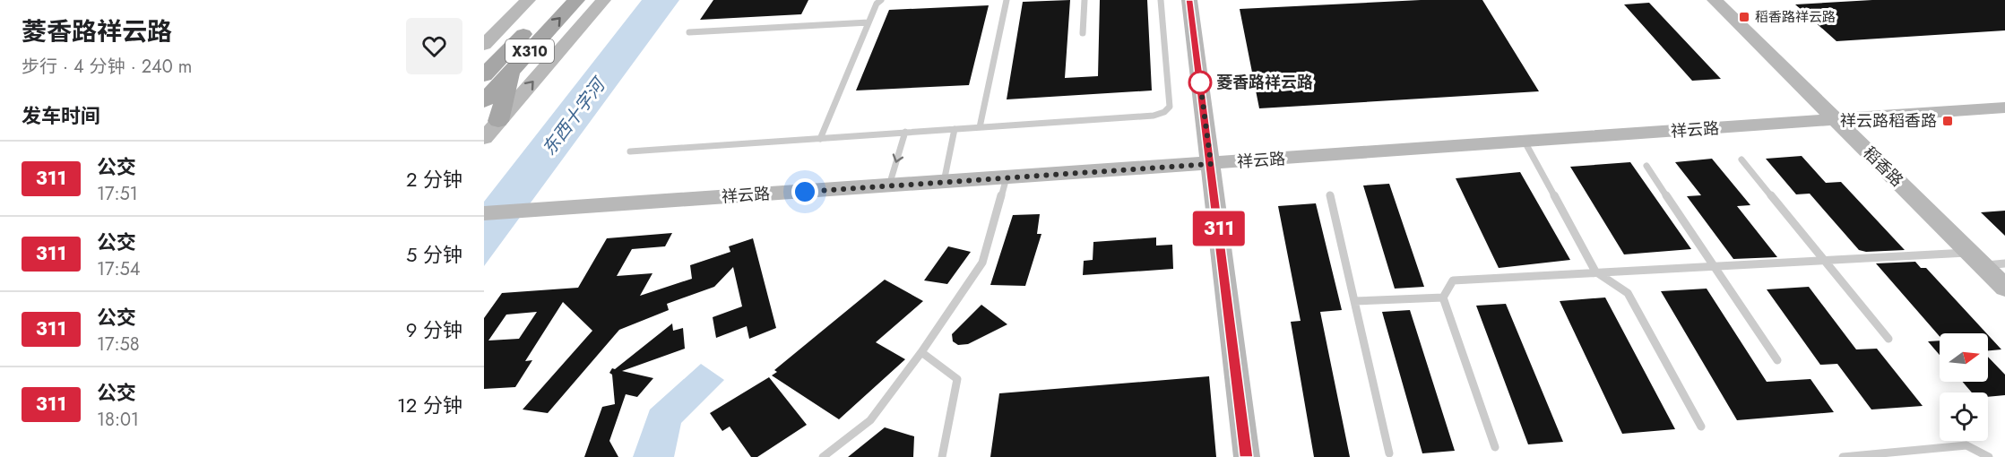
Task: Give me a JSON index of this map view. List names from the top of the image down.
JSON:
{
  "streets": {
    "main road": ["X310"],
    "street": ["祥云路", "稻香路"]
  },
  "crossings": [
    ["祥云路", "稻香路"]
  ],
  "water": ["东西十字河"],
  "places": {
    "transit": ["稻香路祥云路", "祥云路稻香路"],
    "other": ["菱香路祥云路"]
  },
  "lines": ["bus line 311"],
  "north": "right",
  "page": {
    "heading": [
      ["菱香路祥云路", "步行 · 4 分钟 · 240 m"],
      "发车时间"
    ],
    "on_map": "311",
    "list": [
      {
        "mark": "311",
        "name": "公交",
        "note": "17:51",
        "value": "2 分钟"
      },
      {
        "mark": "311",
        "name": "公交",
        "note": "17:54",
        "value": "5 分钟"
      },
      {
        "mark": "311",
        "name": "公交",
        "note": "17:58",
        "value": "9 分钟"
      },
      {
        "mark": "311",
        "name": "公交",
        "note": "18:01",
        "value": "12 分钟"
      }
    ]
  }
}
